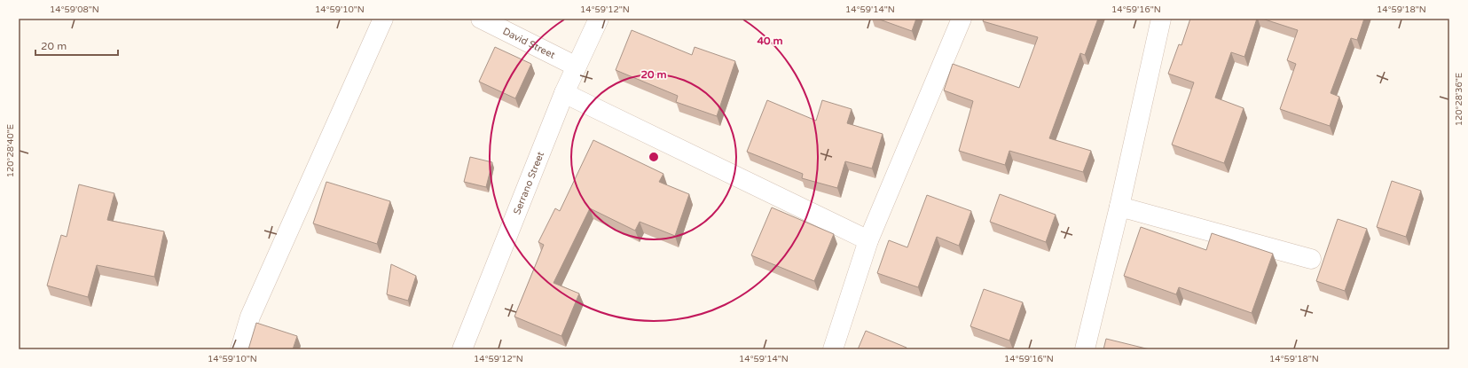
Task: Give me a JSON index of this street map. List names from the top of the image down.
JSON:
{
  "streets": {
    "street": ["David Street", "Serrano Street"]
  },
  "crossings": [
    ["David Street", "Serrano Street"]
  ],
  "scale_bar": "20 m",
  "coordinates": [
    "14°59'08\"N",
    "14°59'10\"N",
    "14°59'12\"N",
    "14°59'14\"N",
    "14°59'16\"N",
    "14°59'18\"N",
    "120°28'36\"E",
    "120°28'40\"E"
  ],
  "rings": ["40 m", "20 m"]
}
